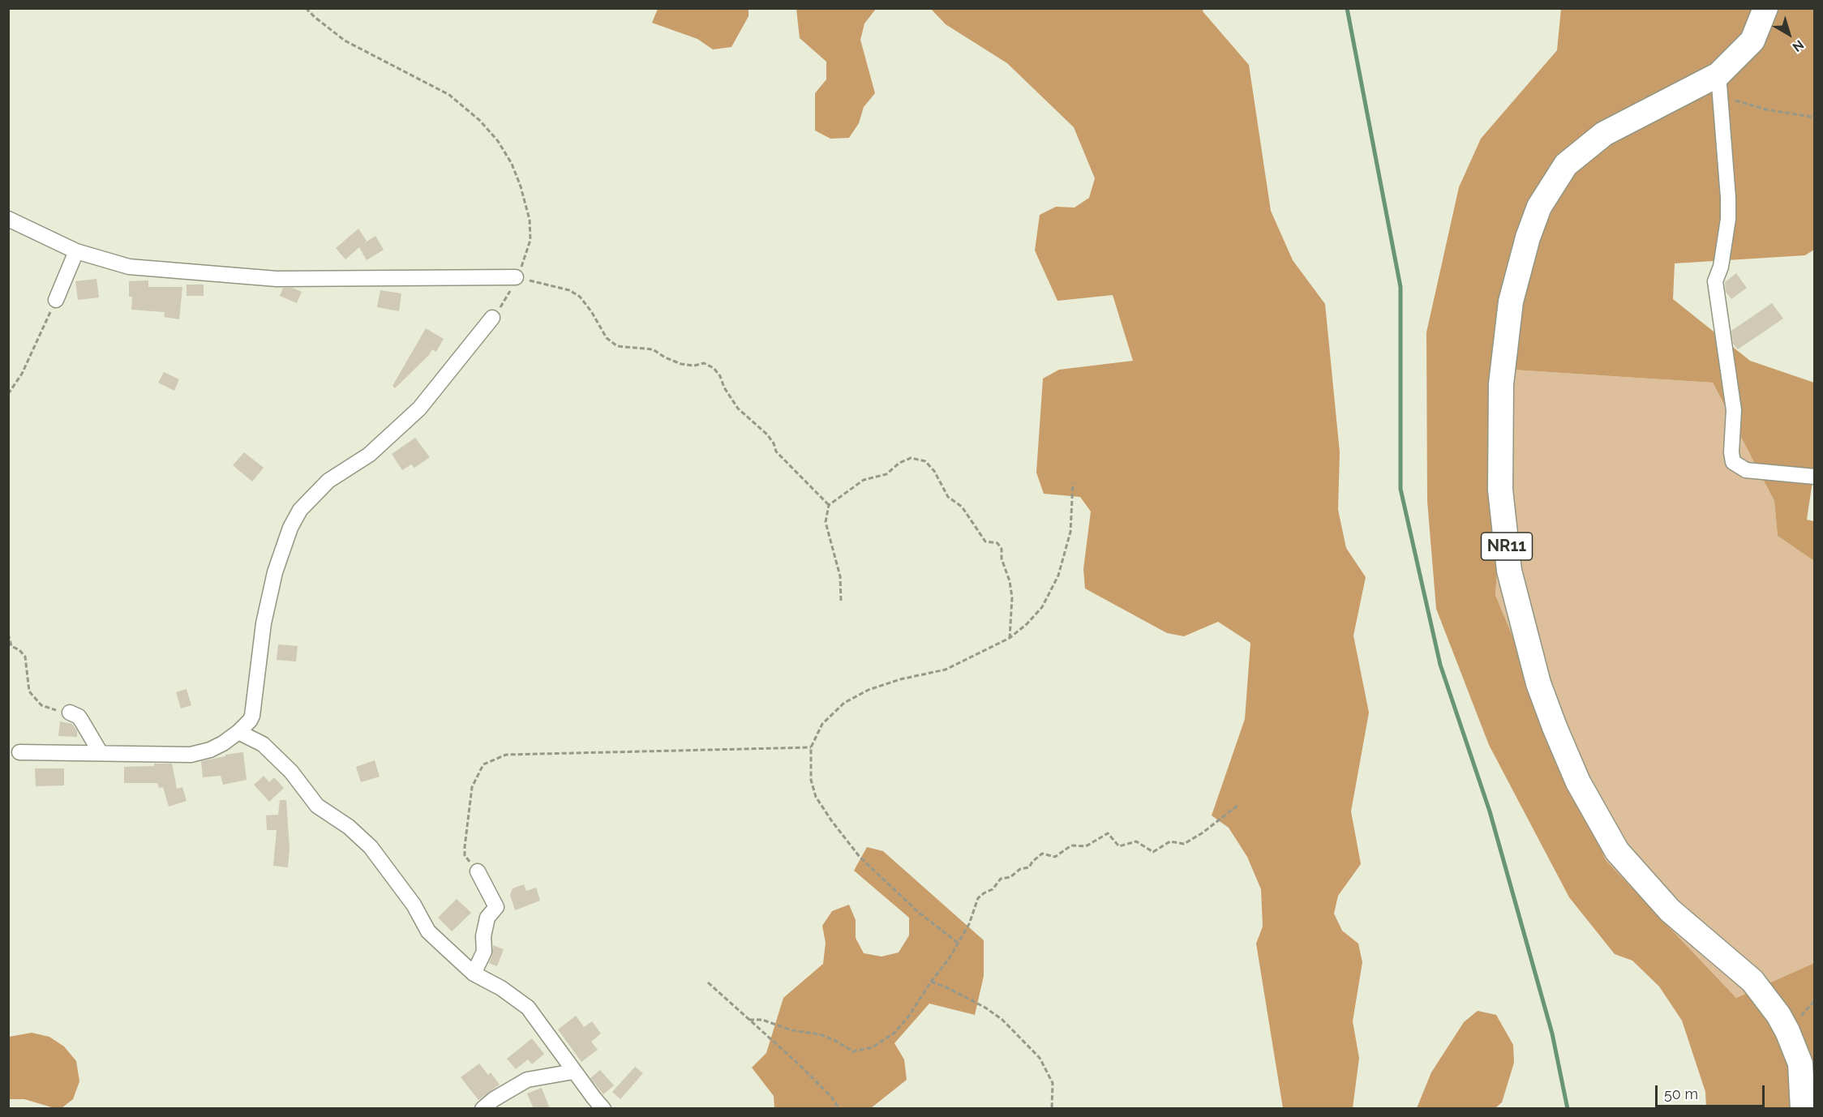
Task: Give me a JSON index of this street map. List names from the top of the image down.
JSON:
{
  "streets": {
    "highway": ["NR11"]
  },
  "scale_bar": "50 m",
  "north": "bottom right"
}
